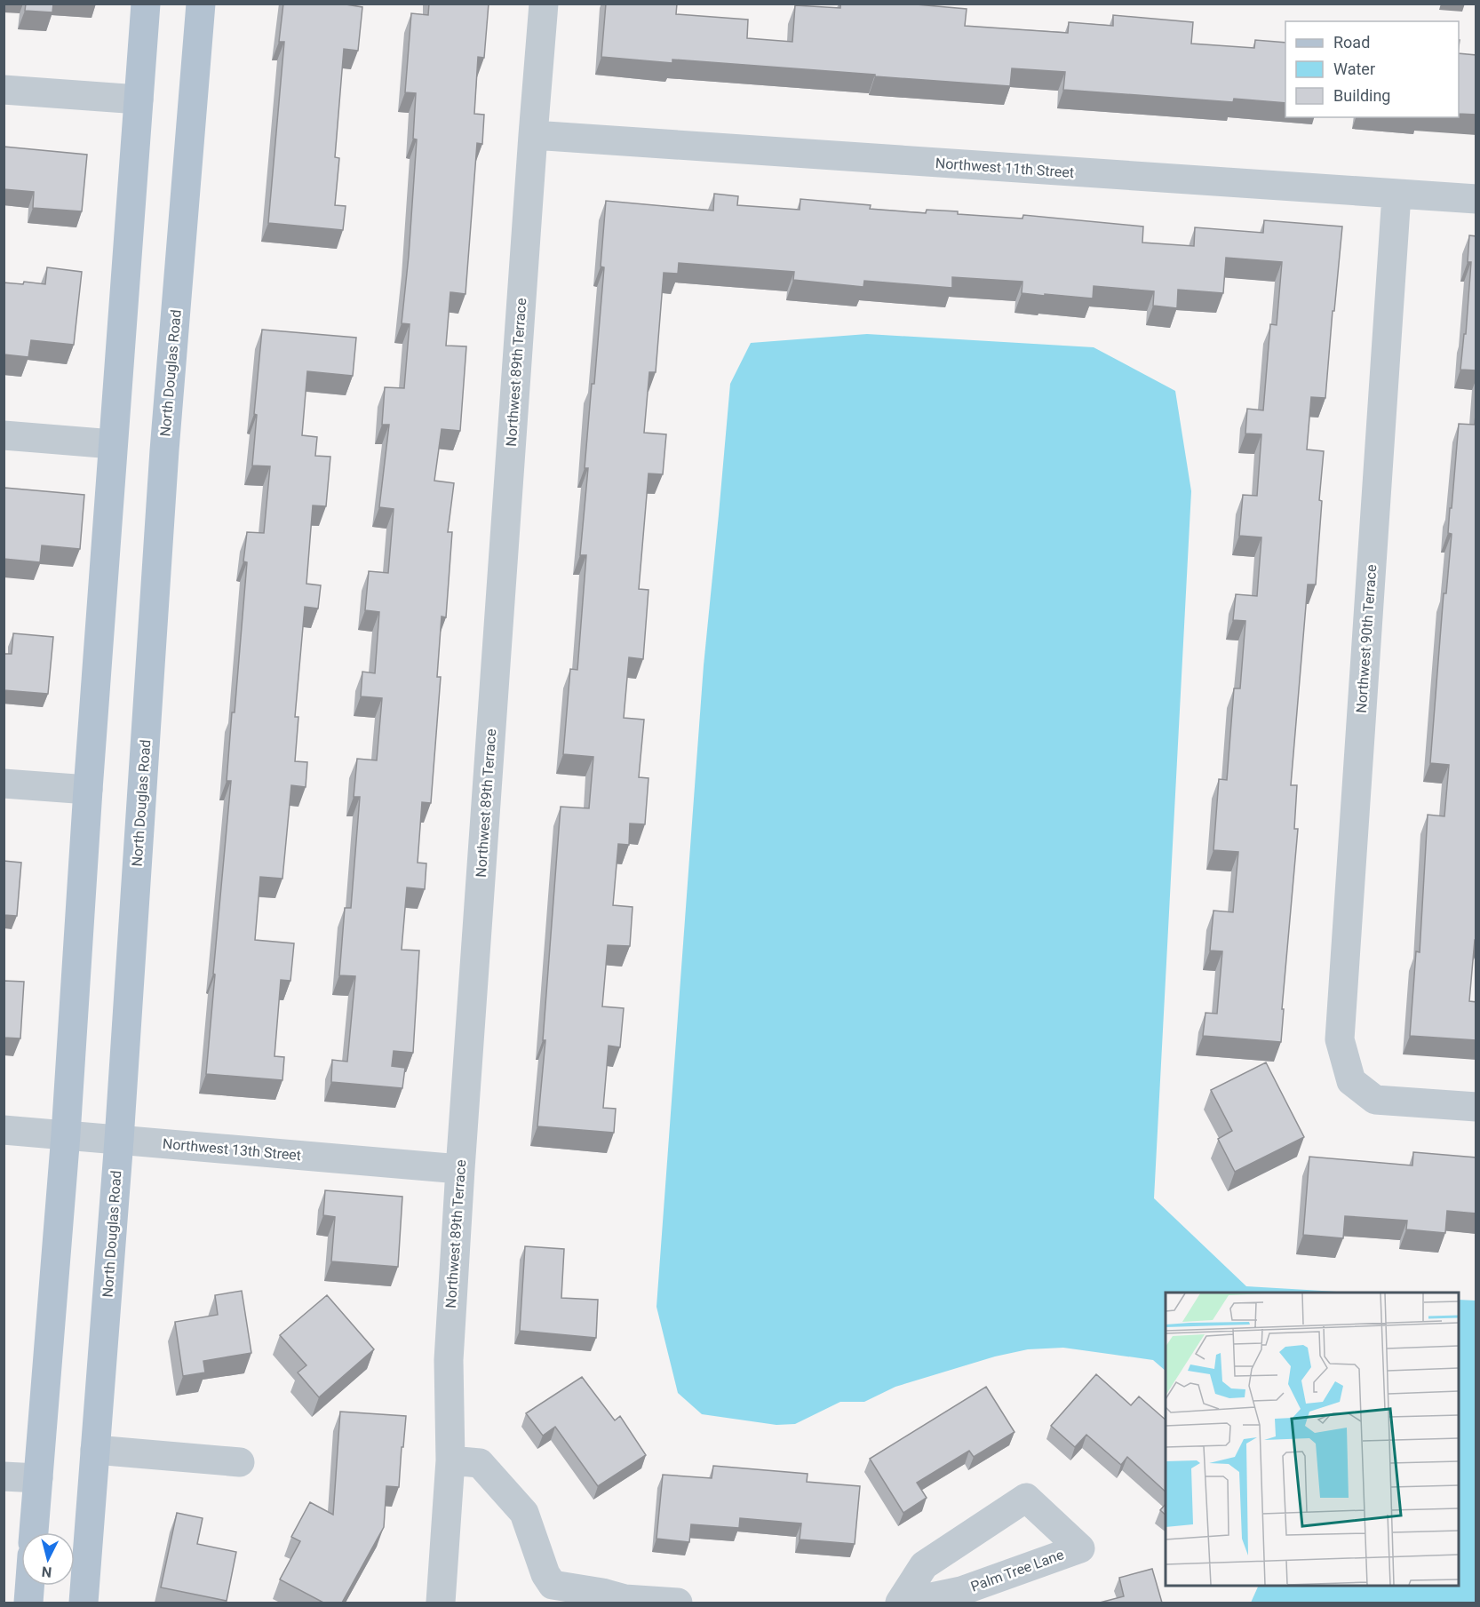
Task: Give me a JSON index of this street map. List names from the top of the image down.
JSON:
{
  "streets": {
    "main road": ["North Douglas Road"],
    "street": [
      "Northwest 11th Street",
      "Northwest 89th Terrace",
      "Northwest 90th Terrace",
      "Northwest 13th Street",
      "Palm Tree Lane"
    ]
  },
  "crossings": [
    ["Northwest 11th Street", "Northwest 89th Terrace"],
    ["Northwest 11th Street", "Northwest 90th Terrace"],
    ["Northwest 89th Terrace", "Northwest 13th Street"],
    ["North Douglas Road", "Northwest 13th Street"]
  ],
  "legend": ["Road", "Water", "Building"],
  "north": "bottom"
}
